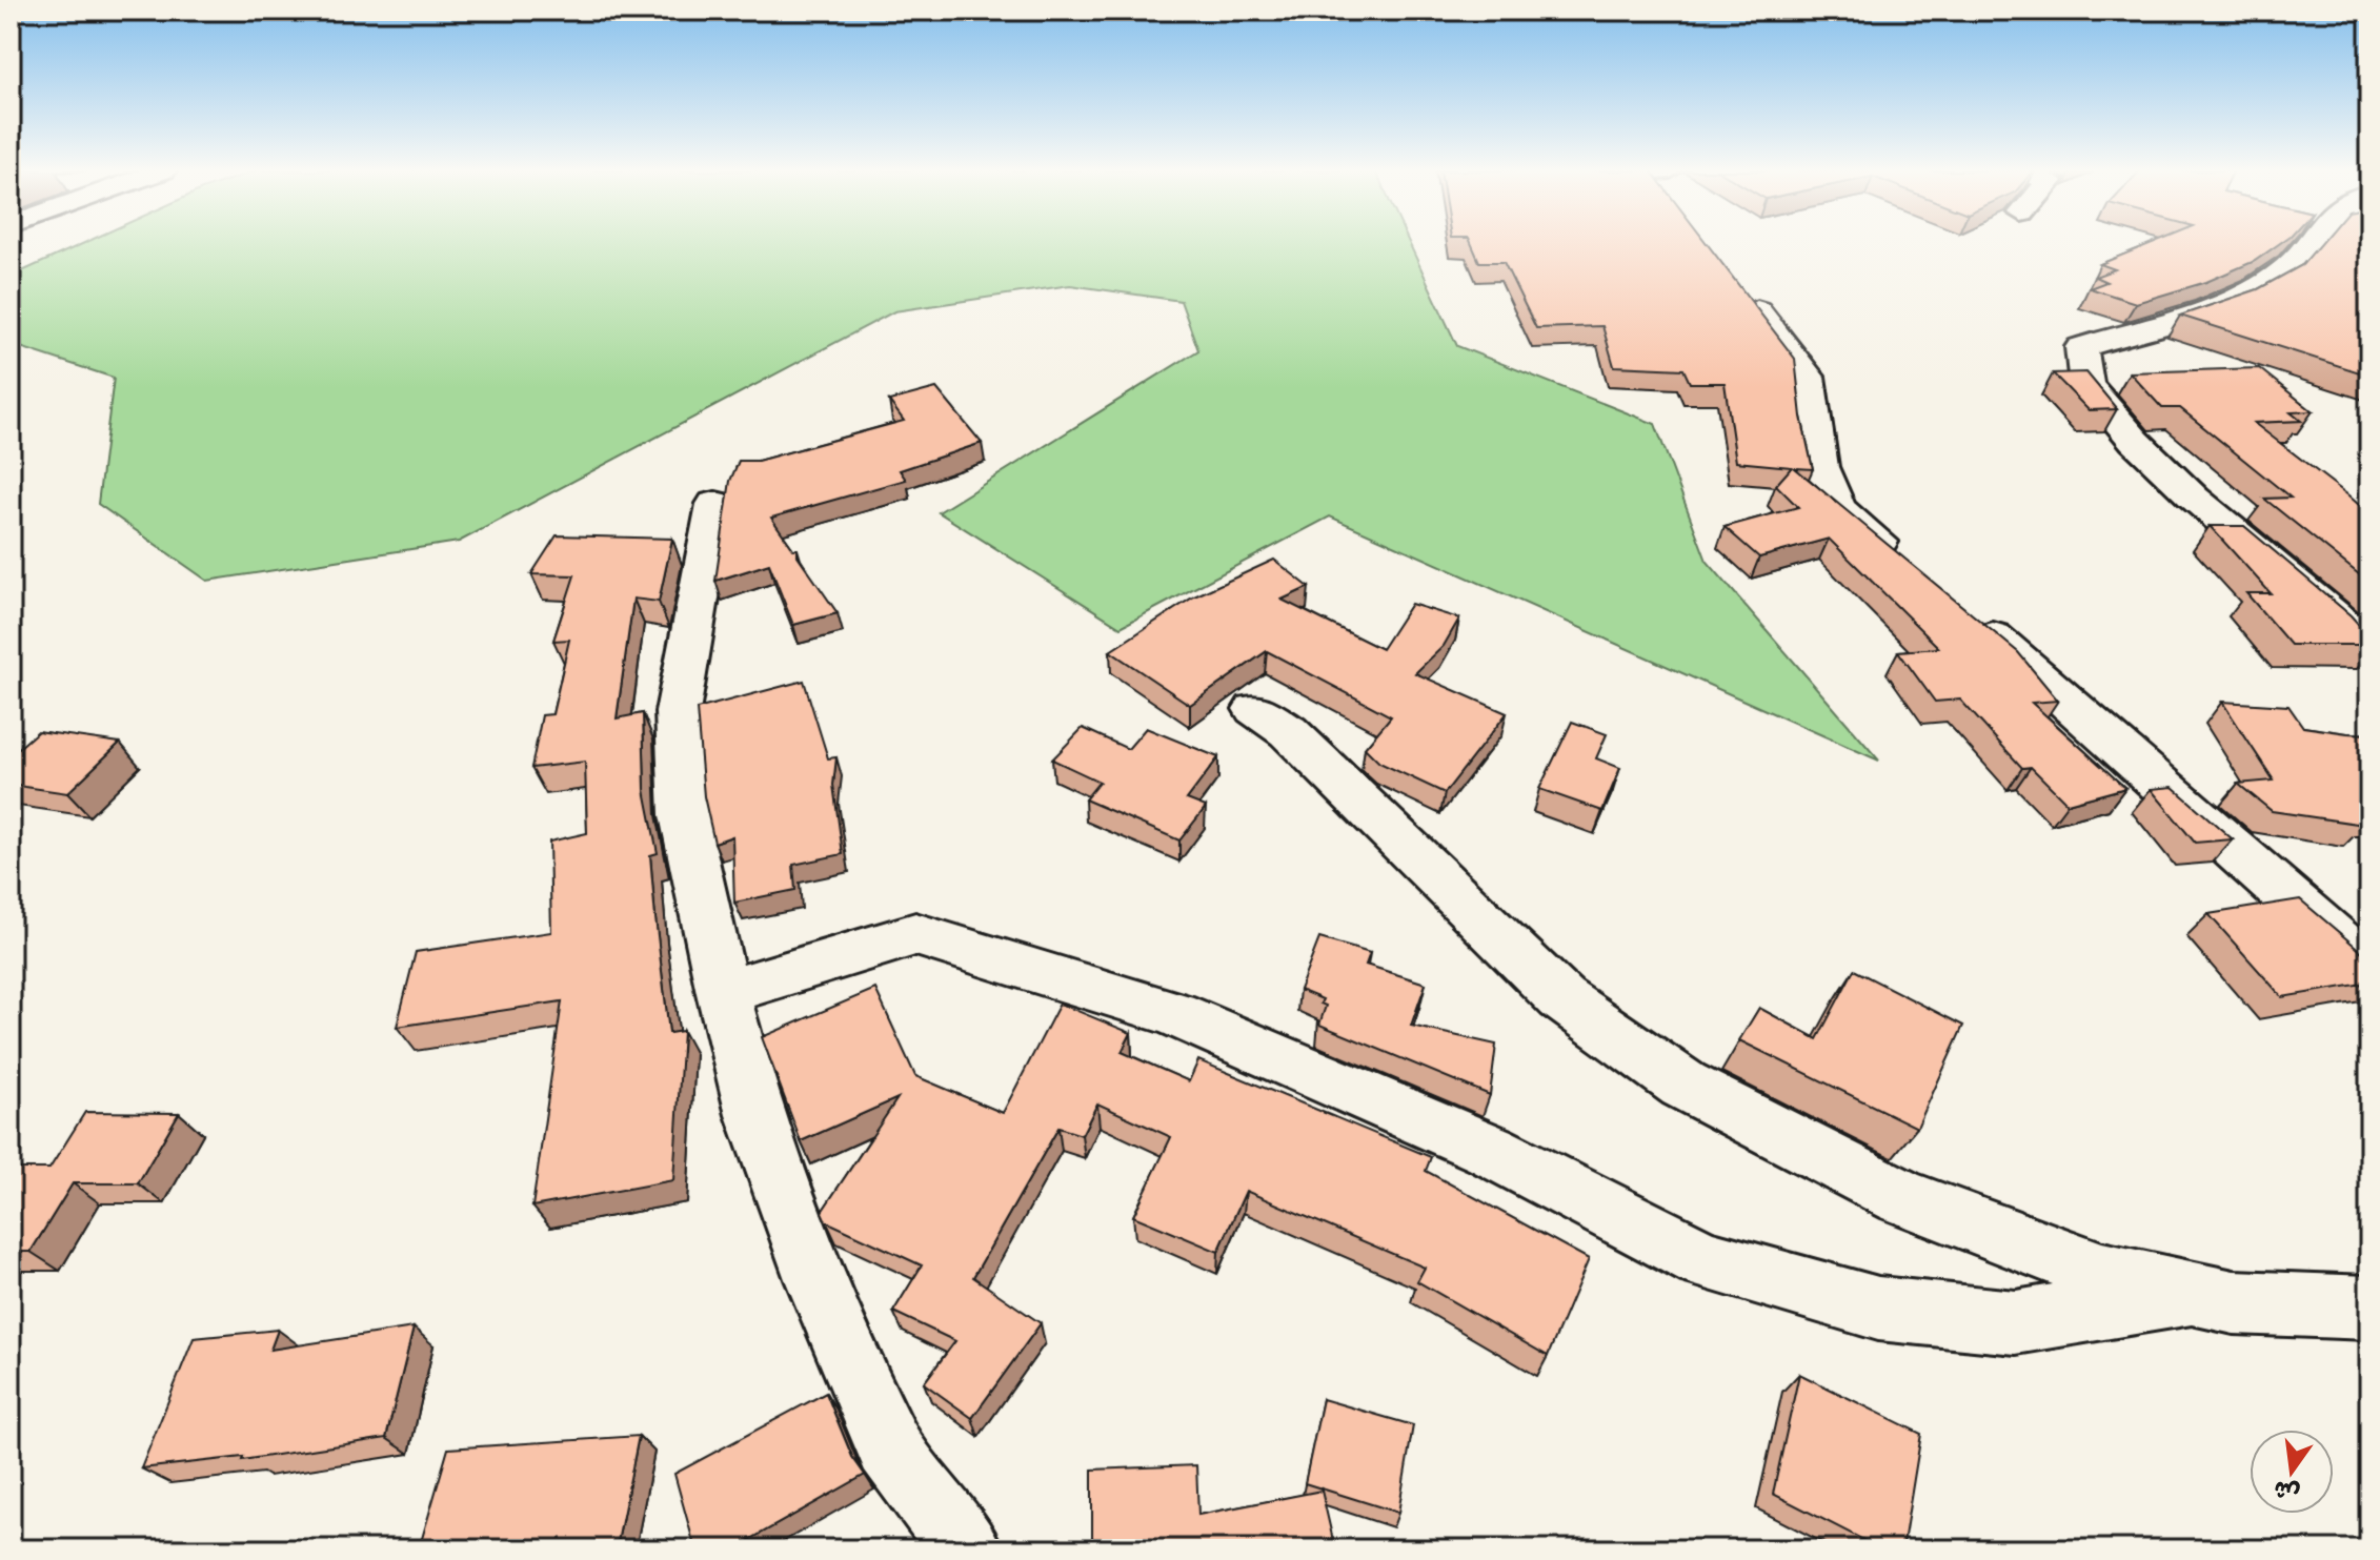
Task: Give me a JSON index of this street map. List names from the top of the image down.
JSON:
{
  "north": "bottom"
}
